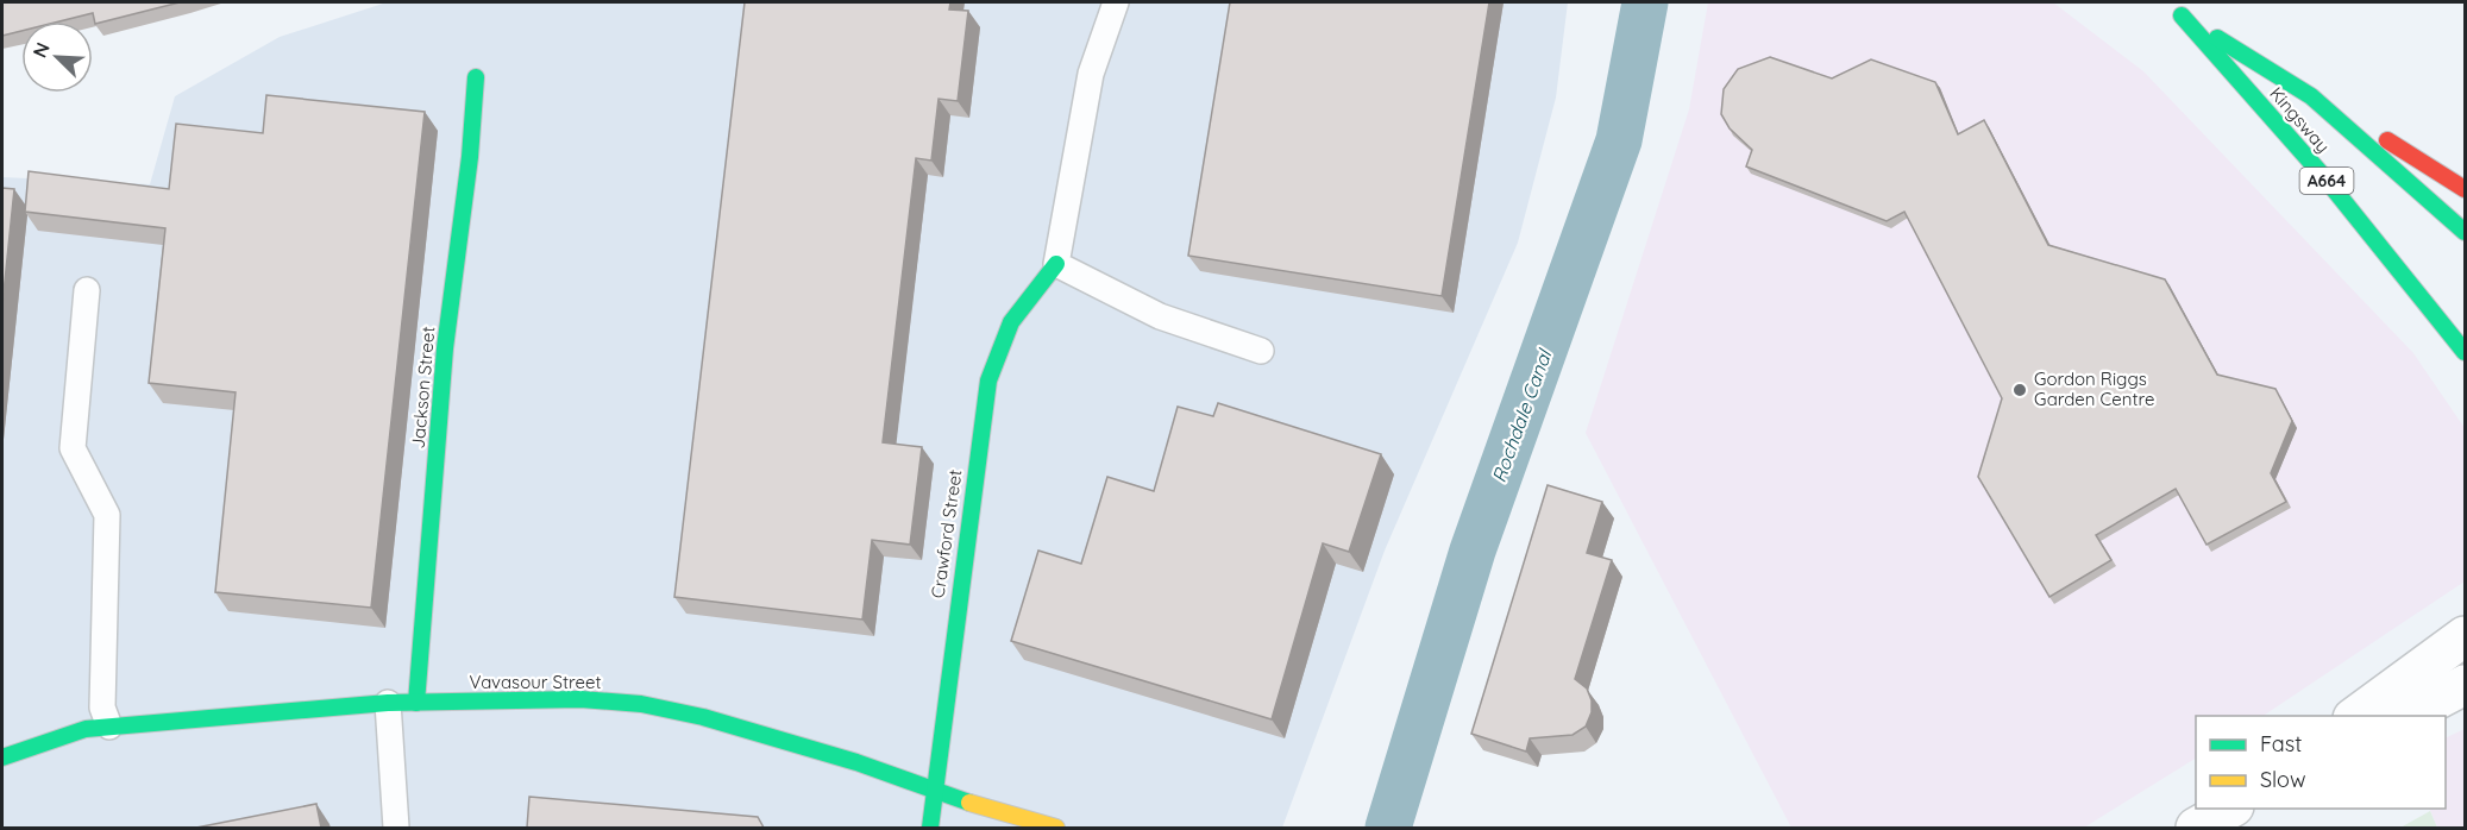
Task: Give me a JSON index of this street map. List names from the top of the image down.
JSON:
{
  "streets": {
    "street": [
      "Kingsway",
      "A664",
      "Jackson Street",
      "Crawford Street",
      "Vavasour Street"
    ]
  },
  "crossings": [
    ["Kingsway", "A664"],
    ["Jackson Street", "Vavasour Street"],
    ["Crawford Street", "Vavasour Street"]
  ],
  "water": ["Rochdale Canal"],
  "places": ["Gordon Riggs Garden Centre"],
  "legend": ["Fast", "Slow"],
  "north": "top left"
}
